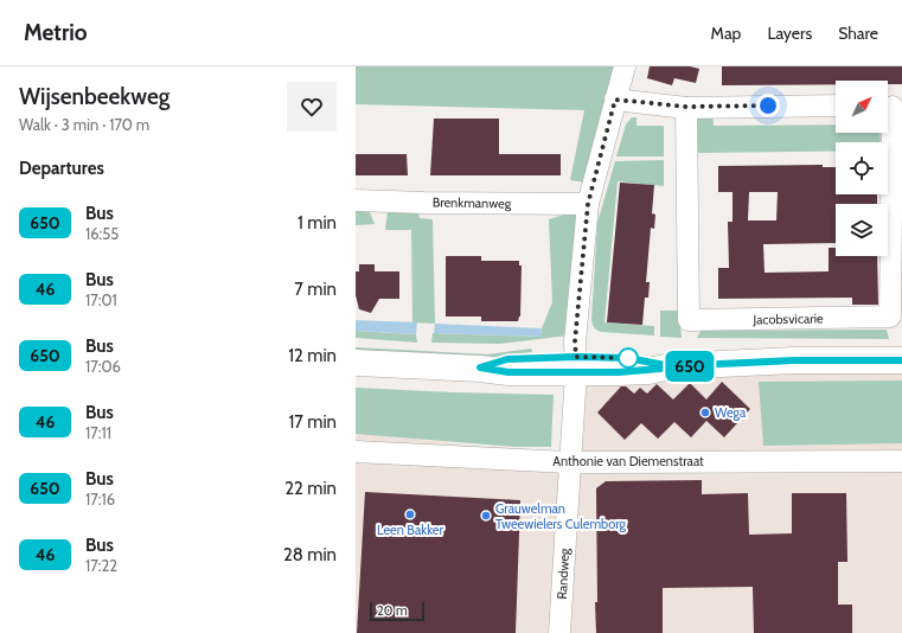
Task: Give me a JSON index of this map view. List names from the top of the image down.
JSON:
{
  "streets": {
    "street": [
      "Brenkmanweg",
      "Jacobsvicarie",
      "Anthonie van Diemenstraat",
      "Randweg"
    ]
  },
  "crossings": [
    ["Brenkmanweg", "Randweg"],
    ["Anthonie van Diemenstraat", "Randweg"]
  ],
  "places": ["Wega", "Leen Bakker", "Grauwelman Tweewielers Culemborg"],
  "lines": ["bus line 650"],
  "scale_bar": "20 m",
  "north": "top right",
  "page": {
    "header": "Metrio",
    "nav": ["Map", "Layers", "Share"],
    "heading": [
      ["Wijsenbeekweg", "Walk · 3 min · 170 m"],
      "Departures"
    ],
    "on_map": "650",
    "list": [
      {
        "mark": "650",
        "name": "Bus",
        "note": "16:55",
        "value": "1 min"
      },
      {
        "mark": "46",
        "name": "Bus",
        "note": "17:01",
        "value": "7 min"
      },
      {
        "mark": "650",
        "name": "Bus",
        "note": "17:06",
        "value": "12 min"
      },
      {
        "mark": "46",
        "name": "Bus",
        "note": "17:11",
        "value": "17 min"
      },
      {
        "mark": "650",
        "name": "Bus",
        "note": "17:16",
        "value": "22 min"
      },
      {
        "mark": "46",
        "name": "Bus",
        "note": "17:22",
        "value": "28 min"
      }
    ],
    "scale": "20 m"
  }
}
